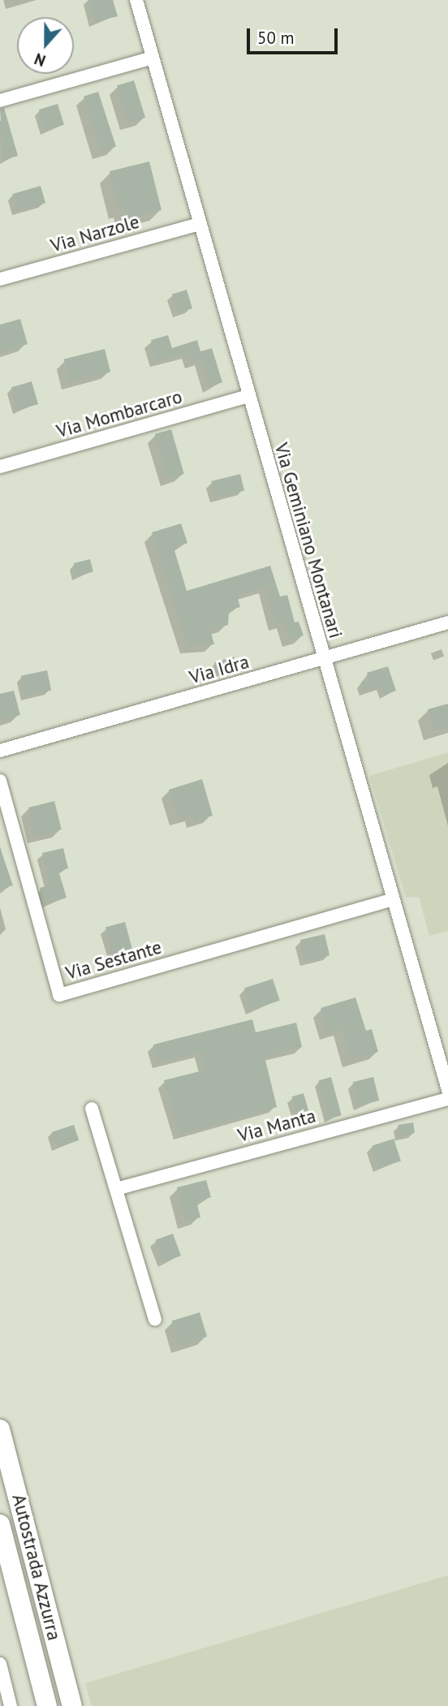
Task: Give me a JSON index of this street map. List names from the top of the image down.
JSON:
{
  "streets": {
    "highway": ["Autostrada Azzurra"],
    "street": [
      "Via Narzole",
      "Via Mombarcaro",
      "Via Geminiano Montanari",
      "Via Idra",
      "Via Sestante",
      "Via Manta"
    ]
  },
  "crossings": [
    ["Via Narzole", "Via Geminiano Montanari"],
    ["Via Mombarcaro", "Via Geminiano Montanari"],
    ["Via Geminiano Montanari", "Via Idra"],
    ["Via Geminiano Montanari", "Via Sestante"]
  ],
  "scale_bar": "50 m",
  "north": "bottom"
}
